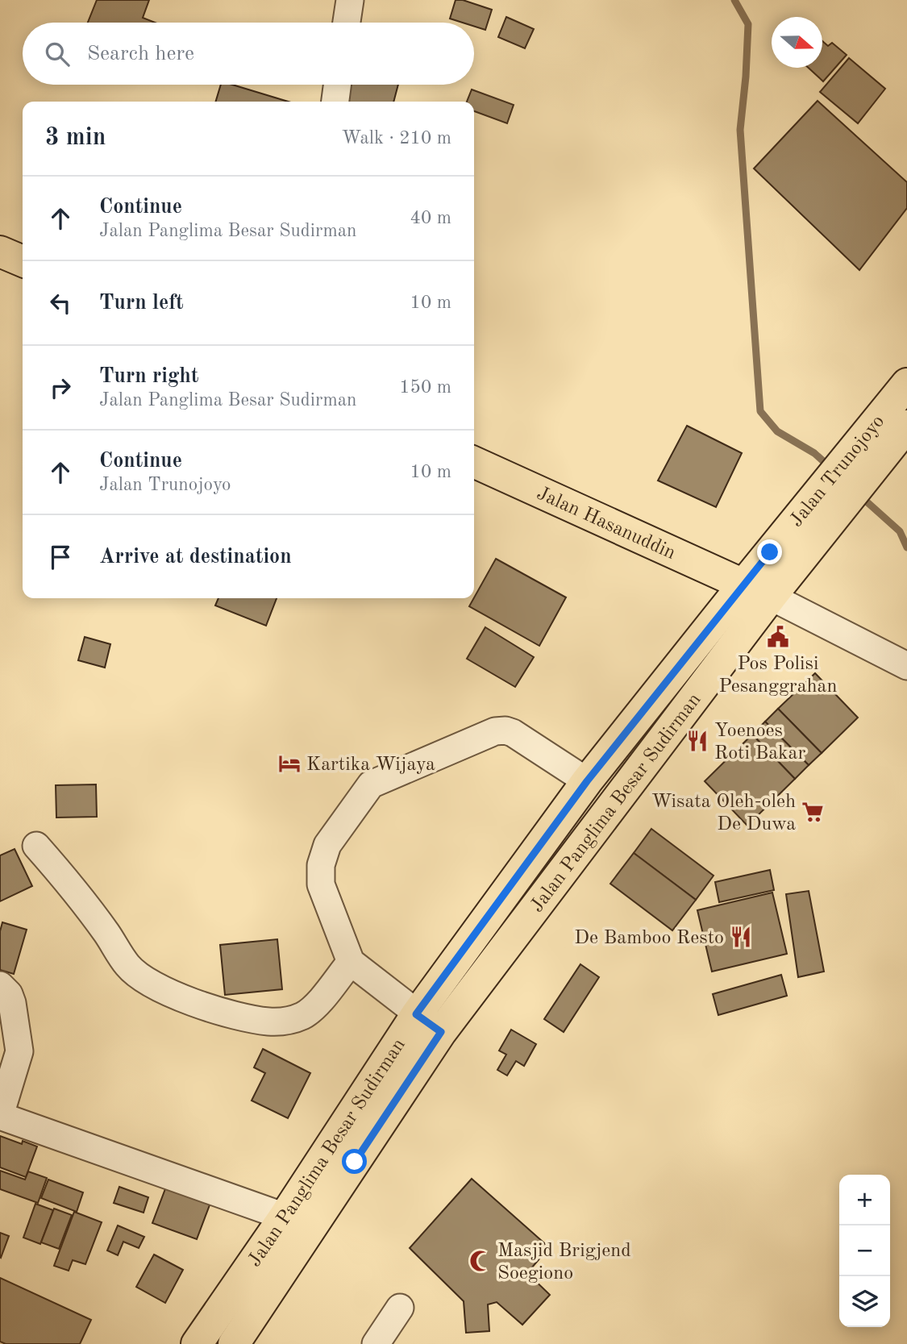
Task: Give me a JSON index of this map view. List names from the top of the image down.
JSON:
{
  "streets": {
    "main road": ["Jalan Trunojoyo", "Jalan Hasanuddin", "Jalan Panglima Besar Sudirman"]
  },
  "crossings": [
    ["Jalan Trunojoyo", "Jalan Hasanuddin"],
    ["Jalan Trunojoyo", "Jalan Panglima Besar Sudirman"],
    ["Jalan Hasanuddin", "Jalan Panglima Besar Sudirman"]
  ],
  "places": {
    "public building": ["Pos Polisi Pesanggrahan"],
    "restaurant": ["Yoenoes Roti Bakar", "De Bamboo Resto"],
    "hotel": ["Kartika Wijaya"],
    "supermarket": ["Wisata Oleh-oleh De Duwa"],
    "mosque": ["Masjid Brigjend Soegiono"]
  },
  "north": "right",
  "page": {
    "search": "Search here",
    "heading": ["3 min", "Walk · 210 m"],
    "list": [
      ["Continue", "Jalan Panglima Besar Sudirman", "40 m"],
      ["Turn left", "10 m"],
      ["Turn right", "Jalan Panglima Besar Sudirman", "150 m"],
      ["Continue", "Jalan Trunojoyo", "10 m"],
      "Arrive at destination"
    ],
    "map_buttons": ["+", "−"]
  }
}
